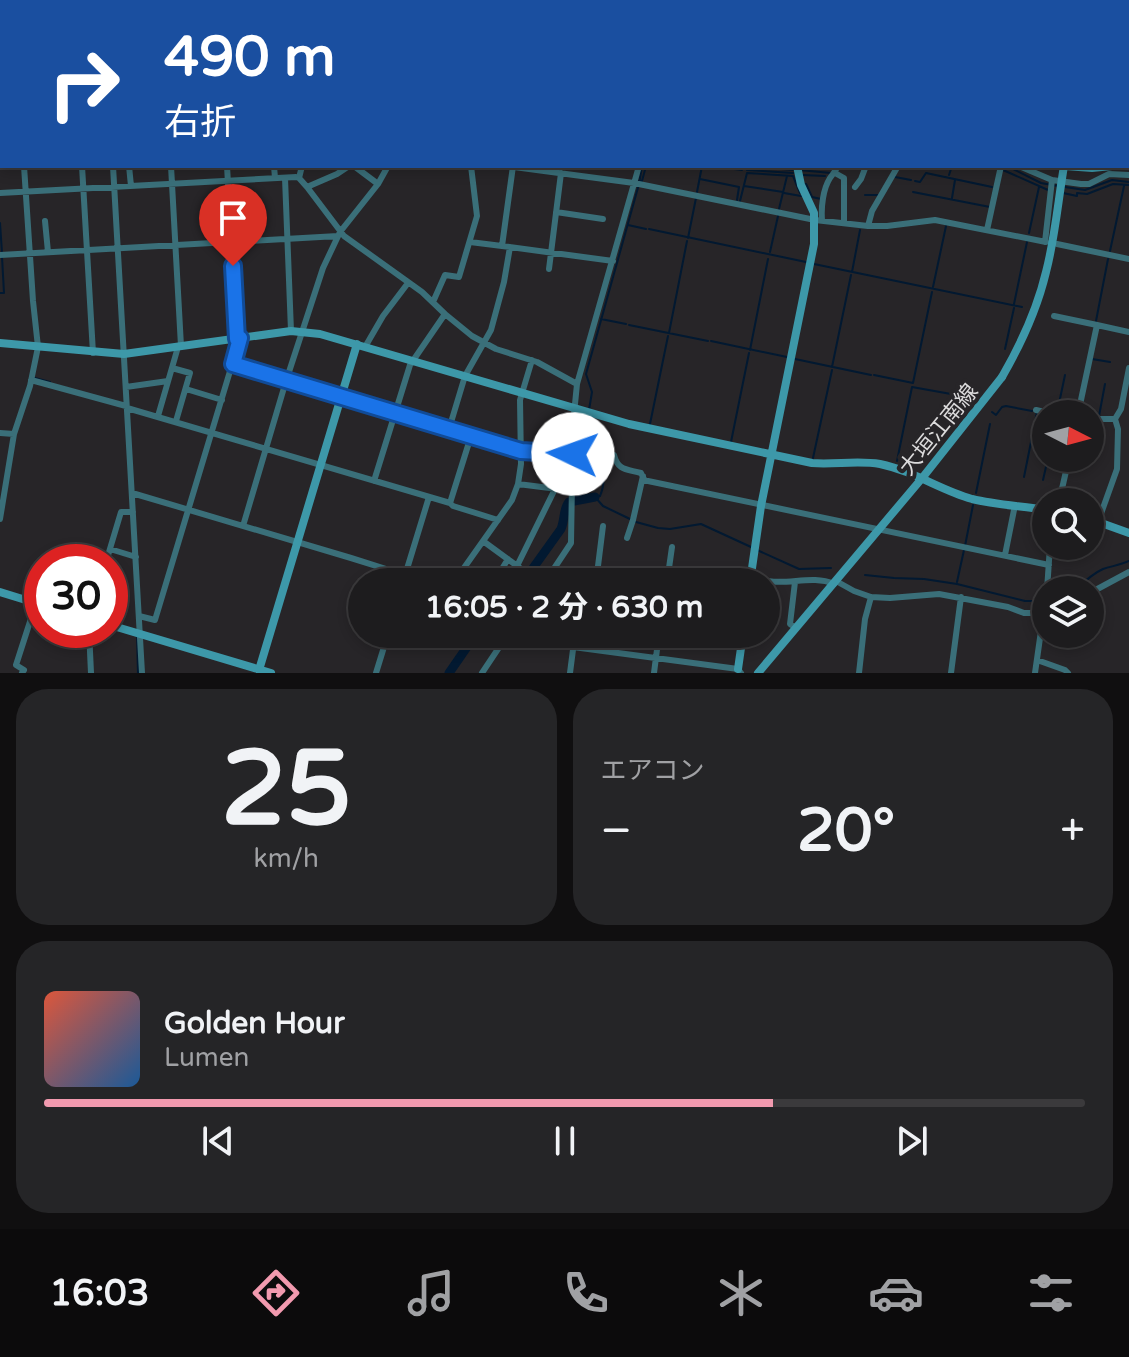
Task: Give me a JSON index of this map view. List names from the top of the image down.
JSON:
{
  "streets": {
    "street": ["大垣江南線"]
  },
  "north": "right",
  "page": {
    "turn": ["490 m", "右折"],
    "limit": "30",
    "trip": "16:05 · 2 分 · 630 m",
    "tile": [
      ["25", "km/h"],
      "エアコン"
    ],
    "heat": ["−", "20°", "+"],
    "song": ["Golden Hour", "Lumen"],
    "tabs": "16:03"
  }
}
